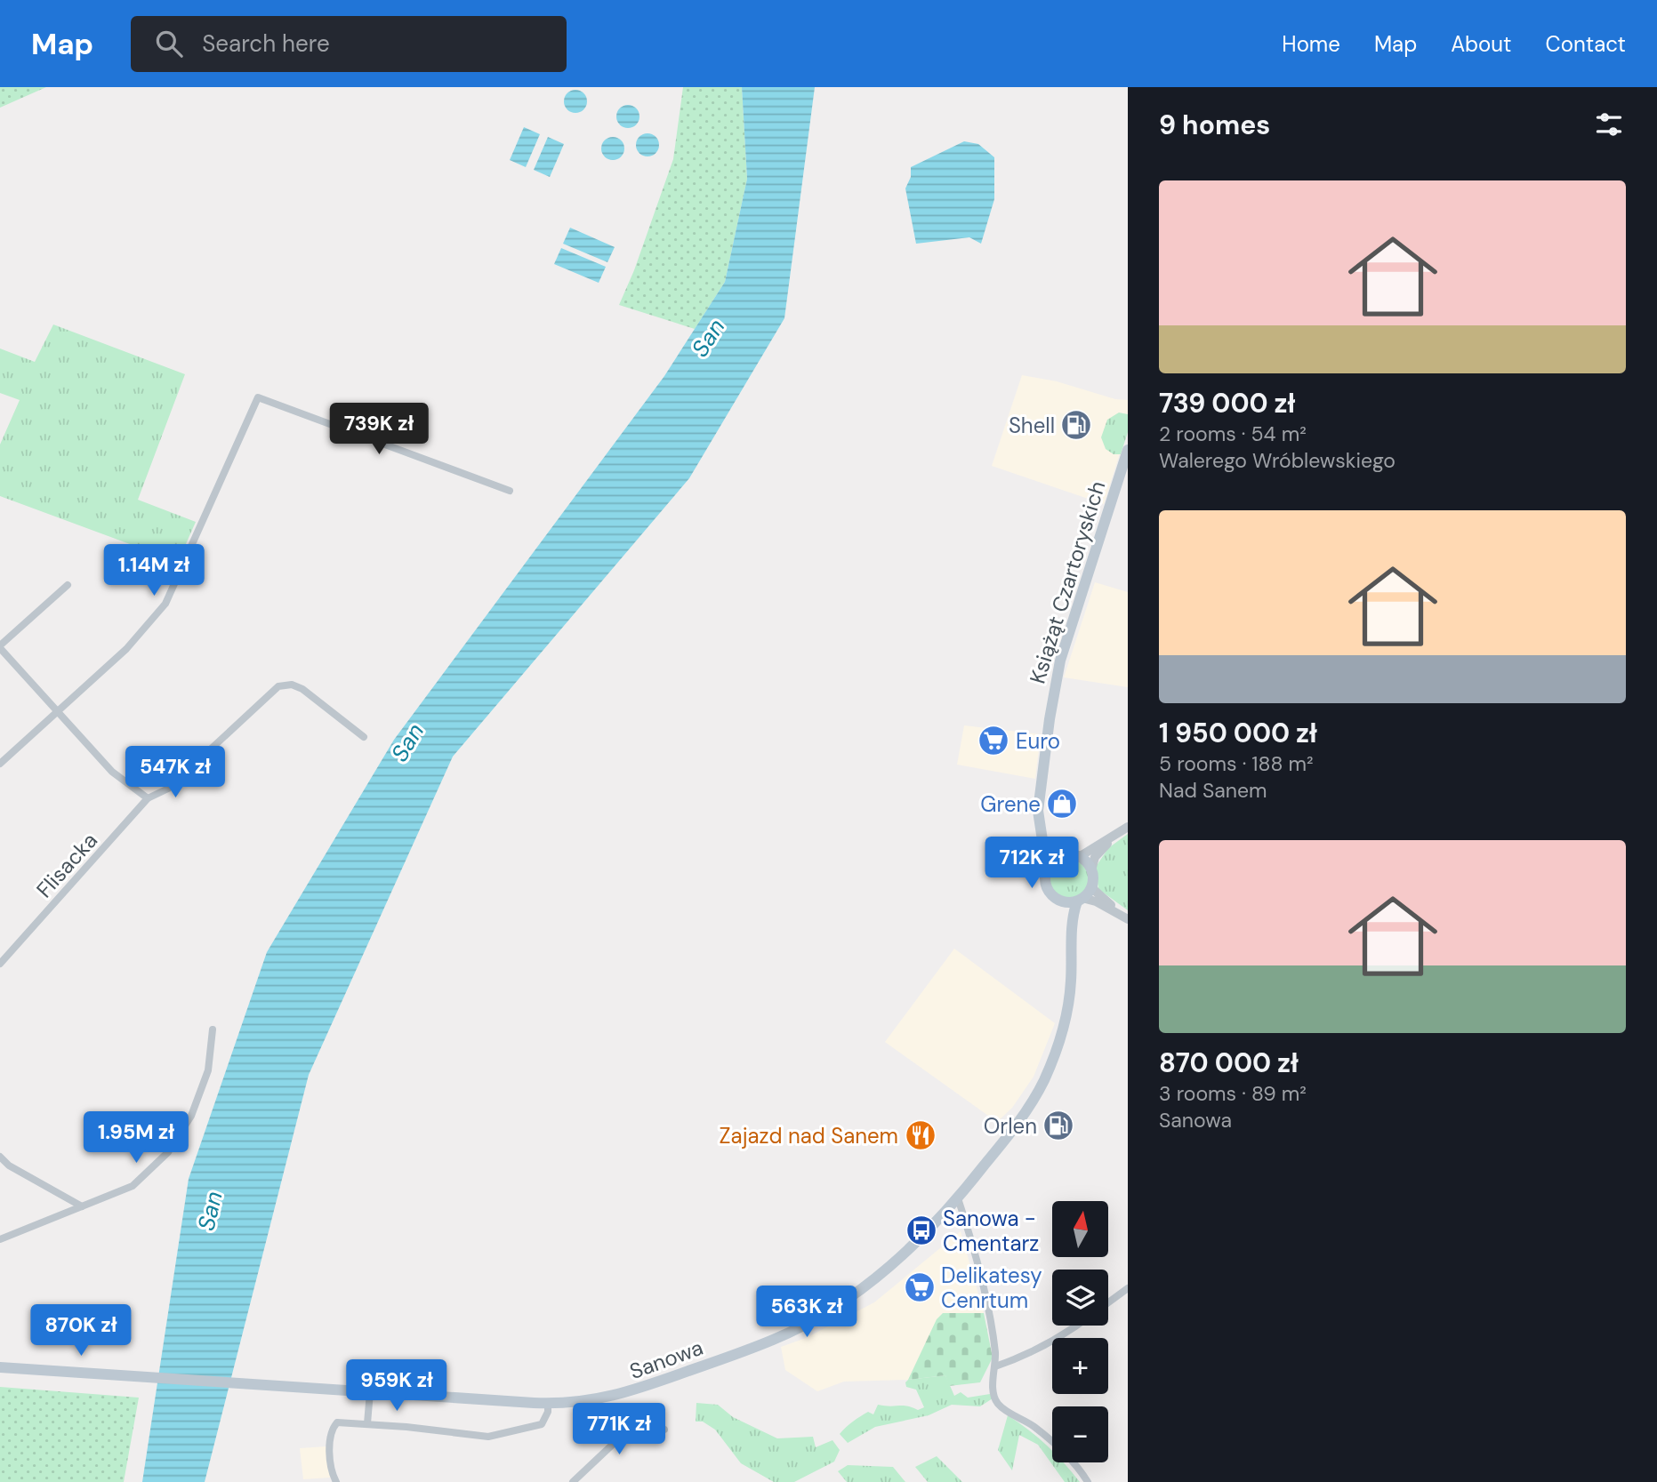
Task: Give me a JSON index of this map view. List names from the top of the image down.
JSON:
{
  "streets": {
    "main road": ["Książąt Czartoryskich", "Sanowa"],
    "street": ["Flisacka"]
  },
  "water": ["San"],
  "places": {
    "fuel station": ["Shell", "Orlen"],
    "supermarket": ["Euro", "Delikatesy Cenrtum"],
    "shop": ["Grene"],
    "restaurant": ["Zajazd nad Sanem"],
    "bus stop": ["Sanowa - Cmentarz"]
  },
  "north": "top",
  "page": {
    "header": "Map",
    "search": "Search here",
    "nav": [
      "Home",
      "Map",
      "About",
      "Contact"
    ],
    "heading": "9 homes",
    "list": [
      {
        "name": "739 000 zł",
        "note": "2 rooms · 54 m² · Walerego Wróblewskiego"
      },
      {
        "name": "1 950 000 zł",
        "note": "5 rooms · 188 m² · Nad Sanem"
      },
      {
        "name": "870 000 zł",
        "note": "3 rooms · 89 m² · Sanowa"
      }
    ],
    "price": [
      "739K zł",
      "1.14M zł",
      "547K zł",
      "712K zł",
      "1.95M zł",
      "563K zł",
      "870K zł",
      "959K zł",
      "771K zł"
    ],
    "map_buttons": ["+", "−"]
  }
}
